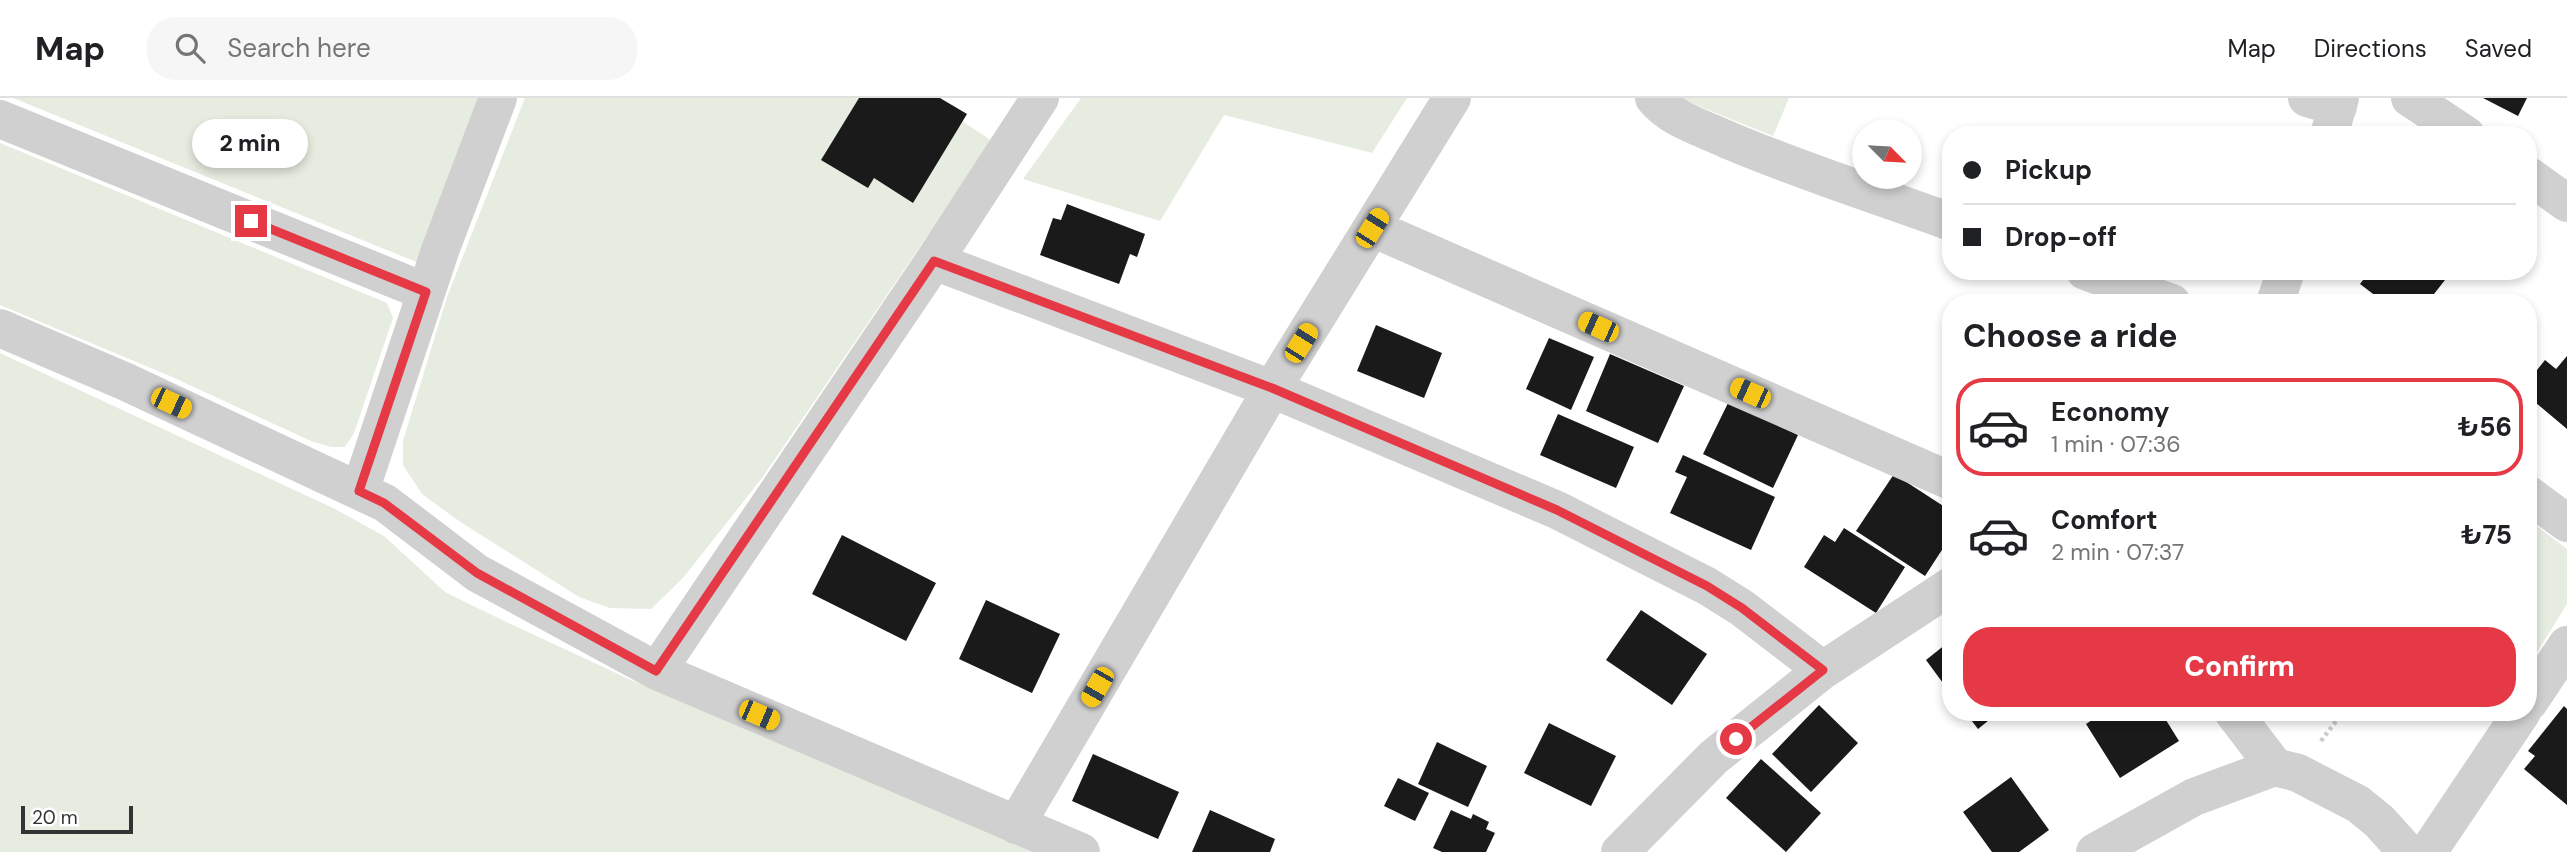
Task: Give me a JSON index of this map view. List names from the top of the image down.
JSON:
{
  "scale_bar": "20 m",
  "north": "bottom right",
  "page": {
    "header": "Map",
    "search": "Search here",
    "nav": ["Map", "Directions", "Saved"],
    "bubble": "2 min",
    "banner": ["Pickup", "Drop-off"],
    "heading": "Choose a ride",
    "list": [
      {
        "name": "Economy",
        "note": "1 min · 07:36",
        "value": "₺56"
      },
      {
        "name": "Comfort",
        "note": "2 min · 07:37",
        "value": "₺75"
      }
    ],
    "buttons": "Confirm",
    "scale": "20 m"
  }
}
